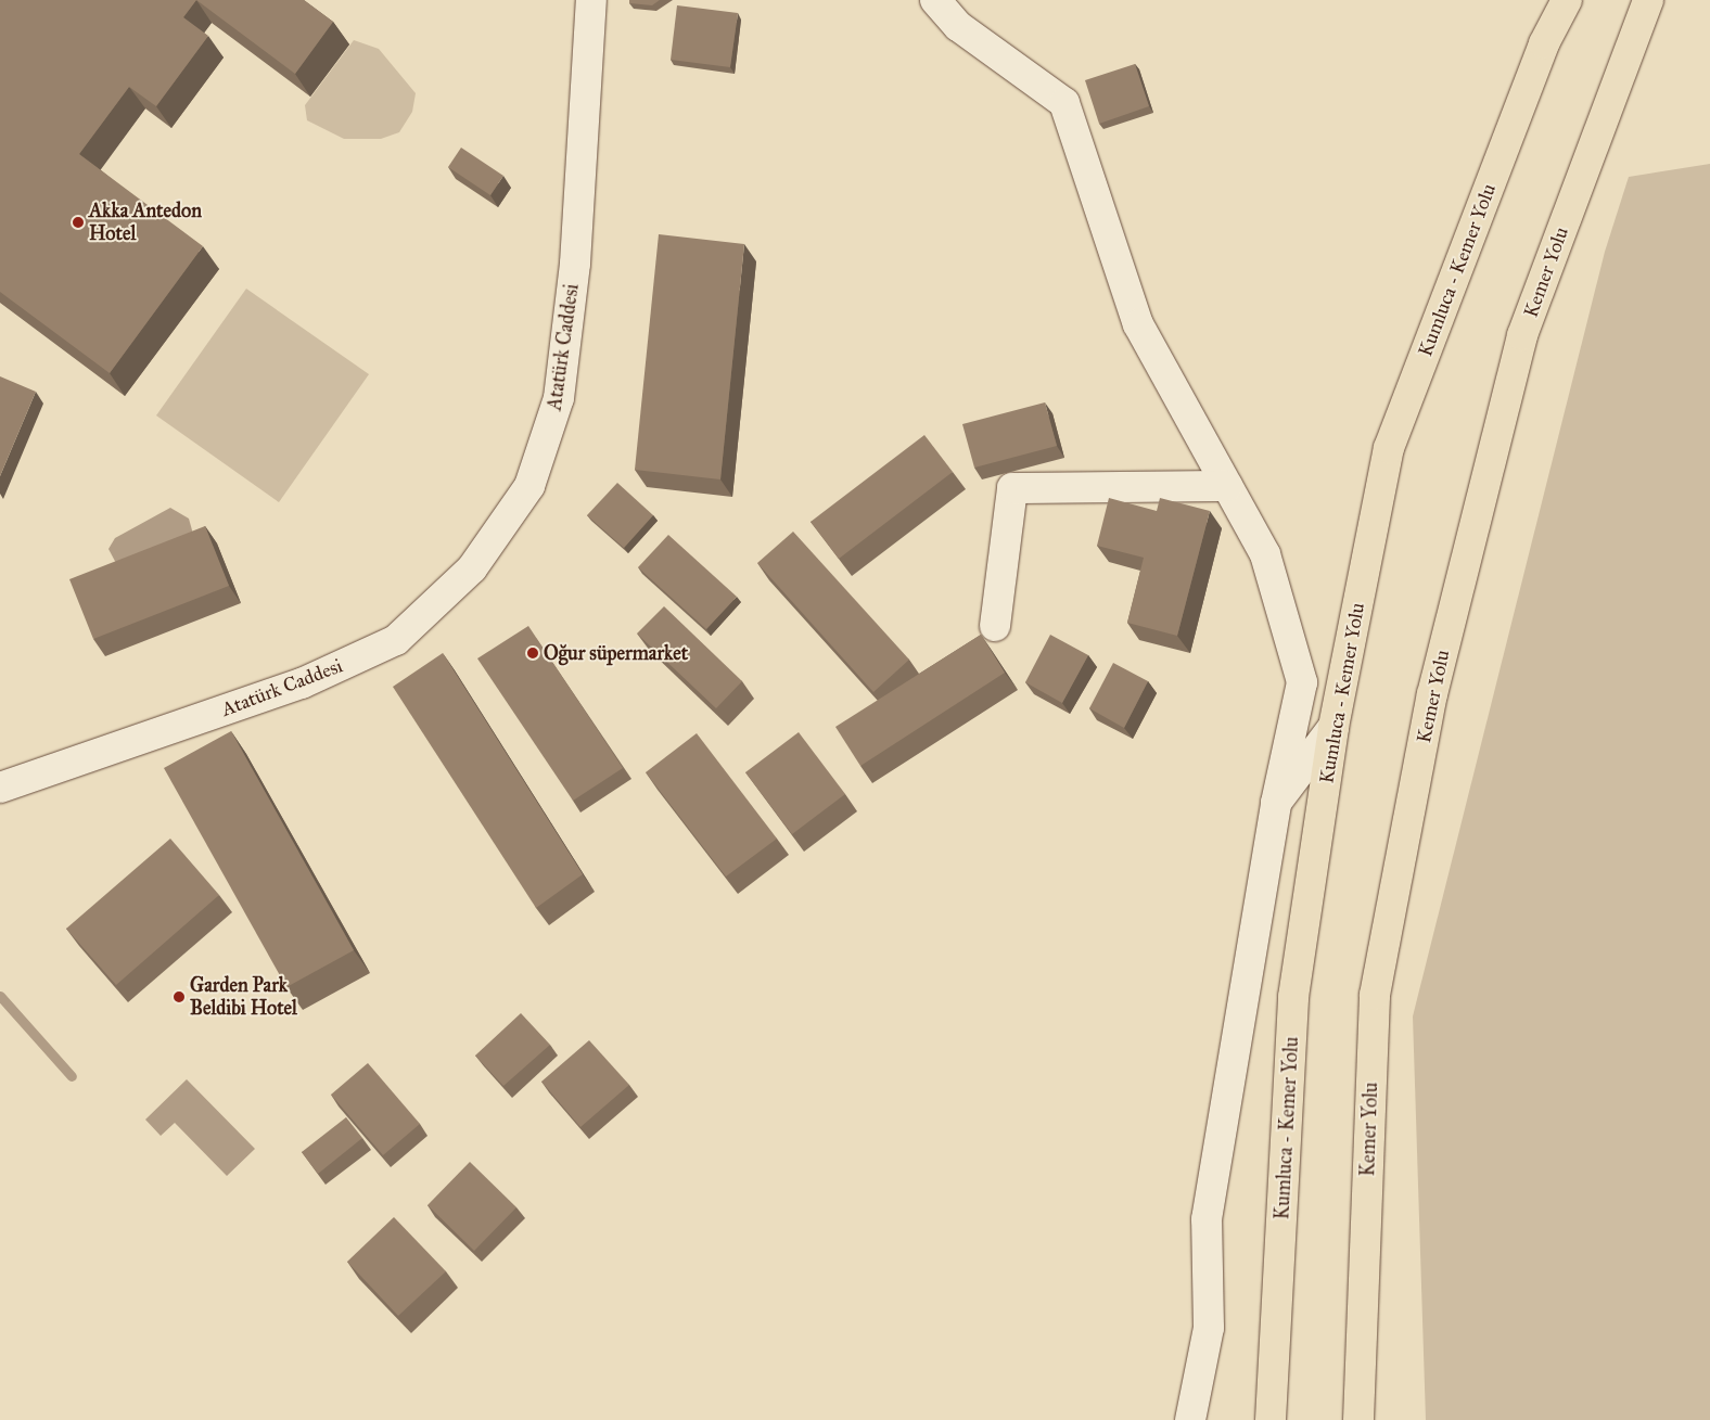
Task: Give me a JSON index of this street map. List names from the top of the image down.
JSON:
{
  "streets": {
    "highway": ["Kumluca - Kemer Yolu", "Kemer Yolu"],
    "street": ["Atatürk Caddesi"]
  },
  "places": ["Akka Antedon Hotel", "Oğur süpermarket", "Garden Park Beldibi Hotel"]
}
